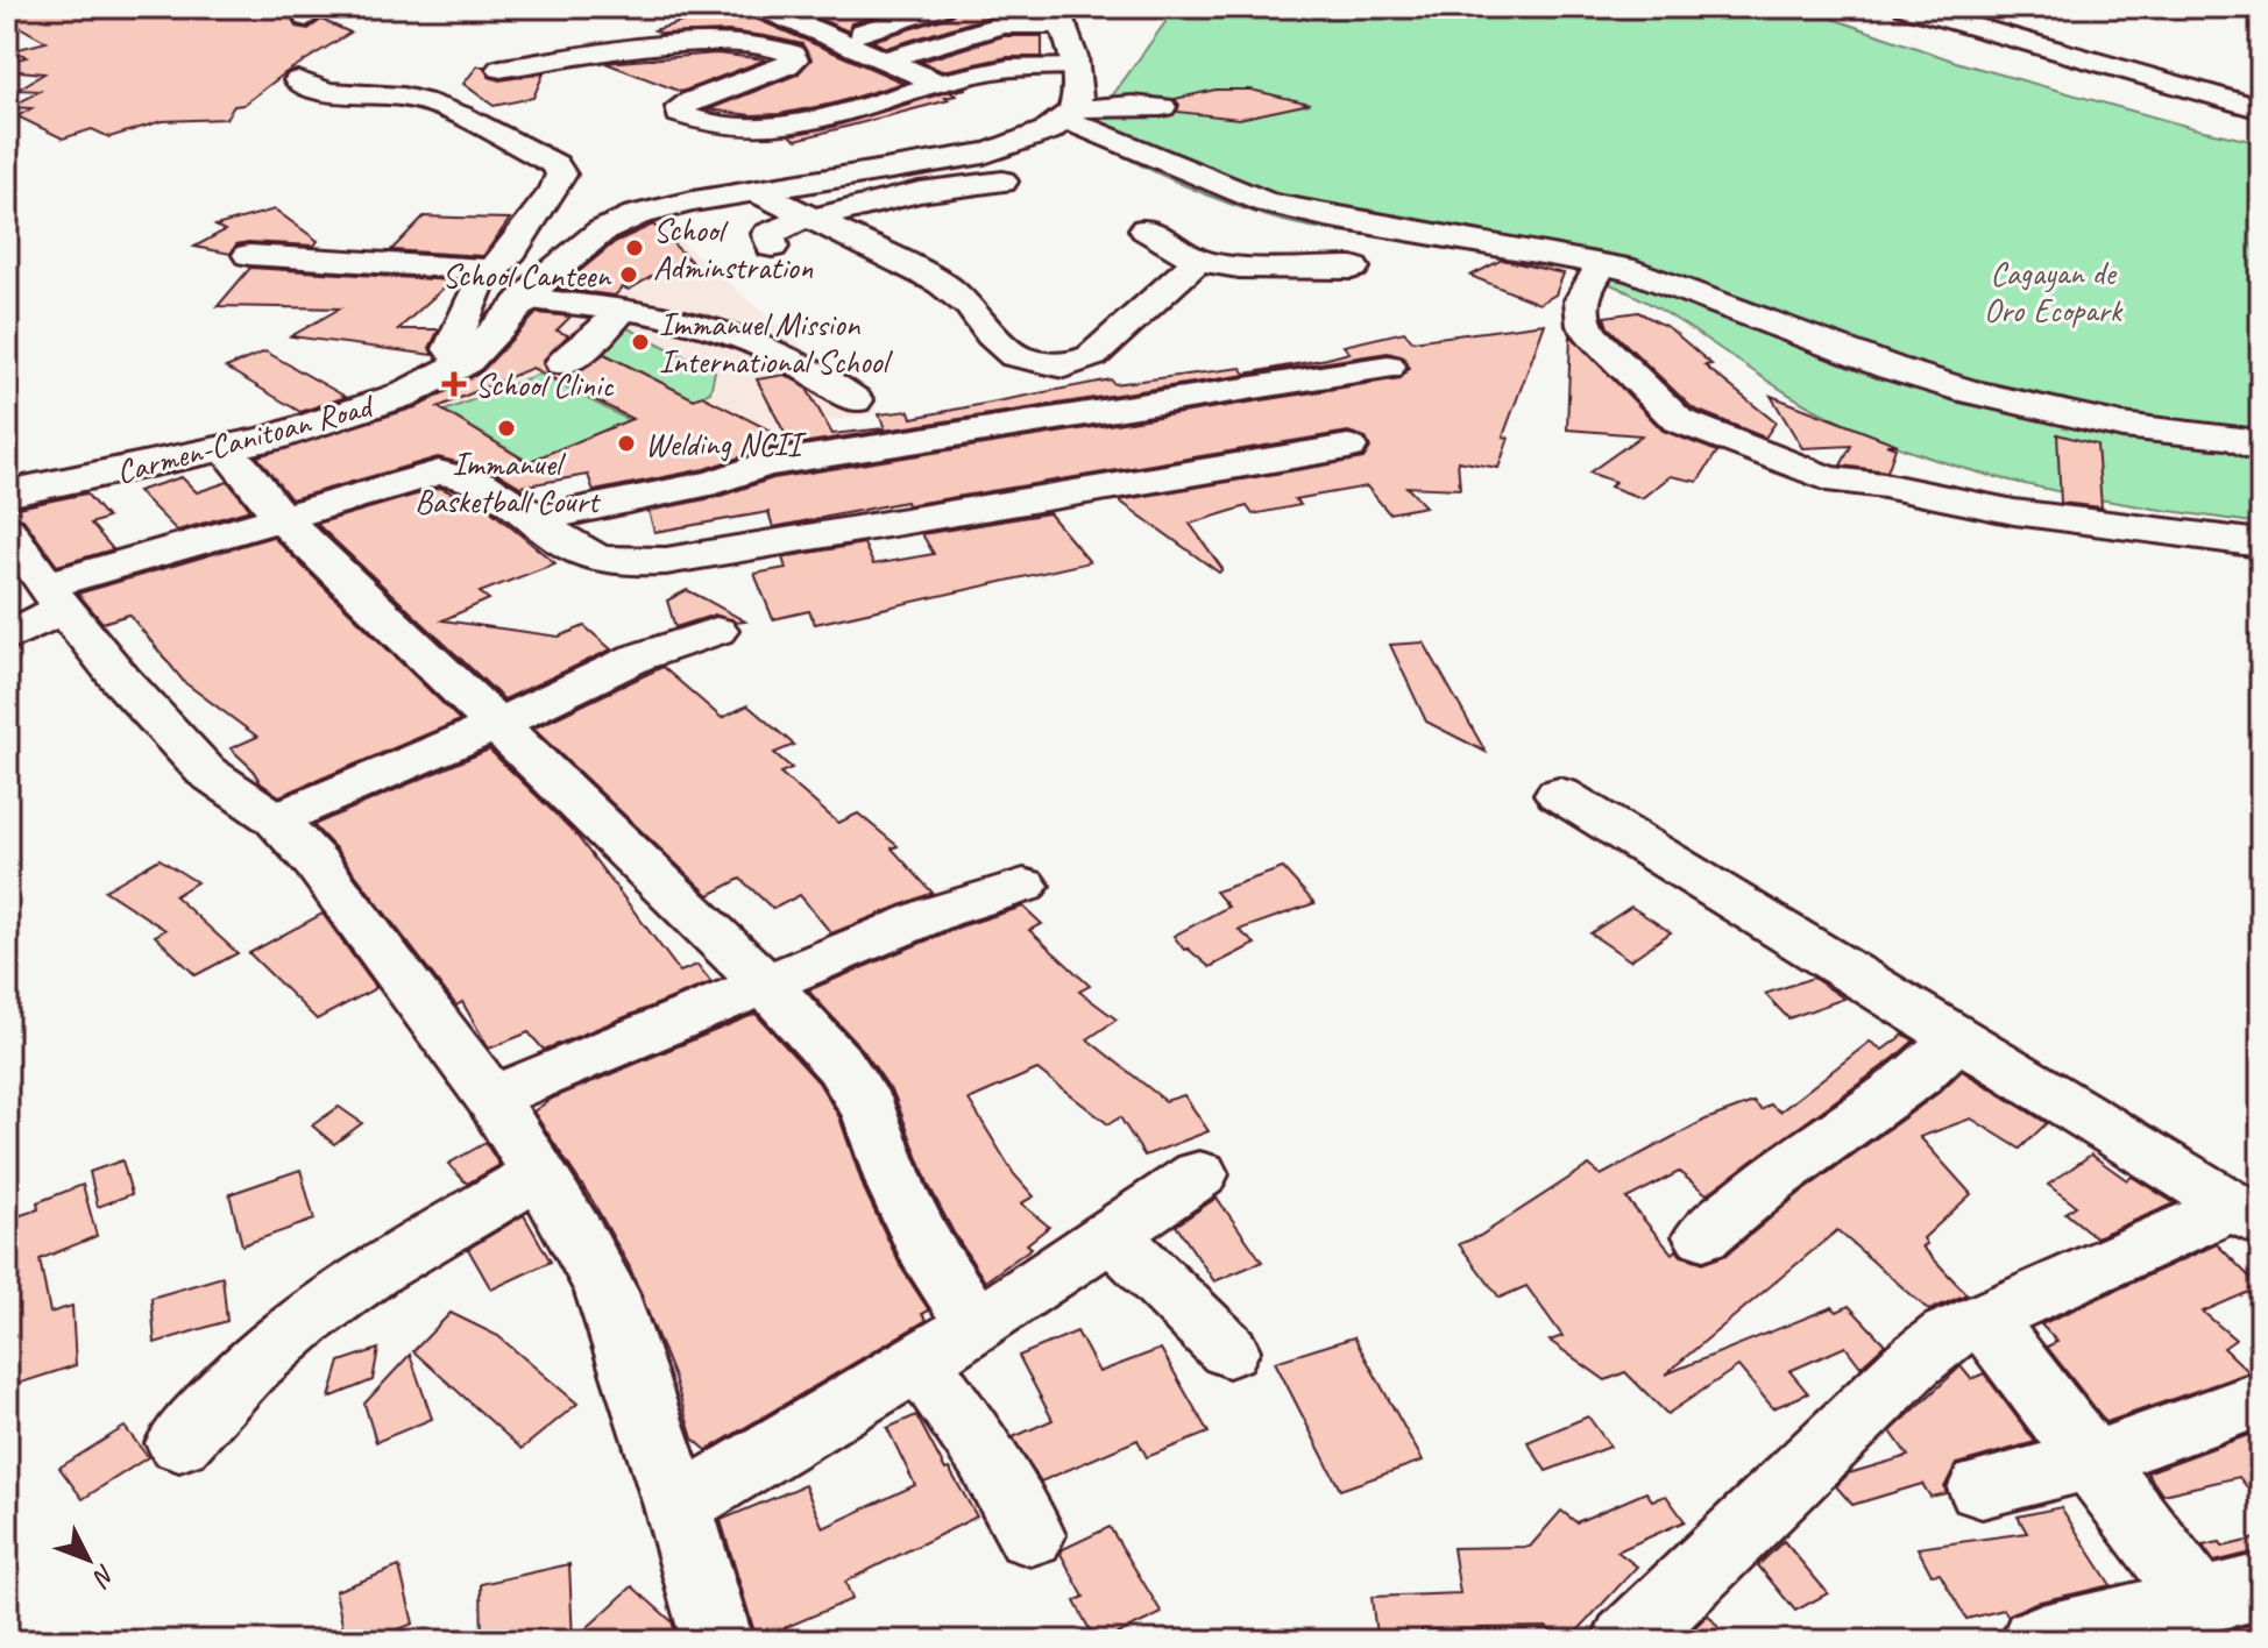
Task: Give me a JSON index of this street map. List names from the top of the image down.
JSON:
{
  "streets": {
    "main road": ["Carmen-Canitoan Road"]
  },
  "parks": ["Cagayan de Oro Ecopark"],
  "places": {
    "other": [
      "School Adminstration",
      "School Canteen",
      "Immanuel Mission International School",
      "Immanuel Basketball Court",
      "Welding NCII"
    ],
    "health": ["School Clinic"]
  },
  "north": "bottom right"
}
